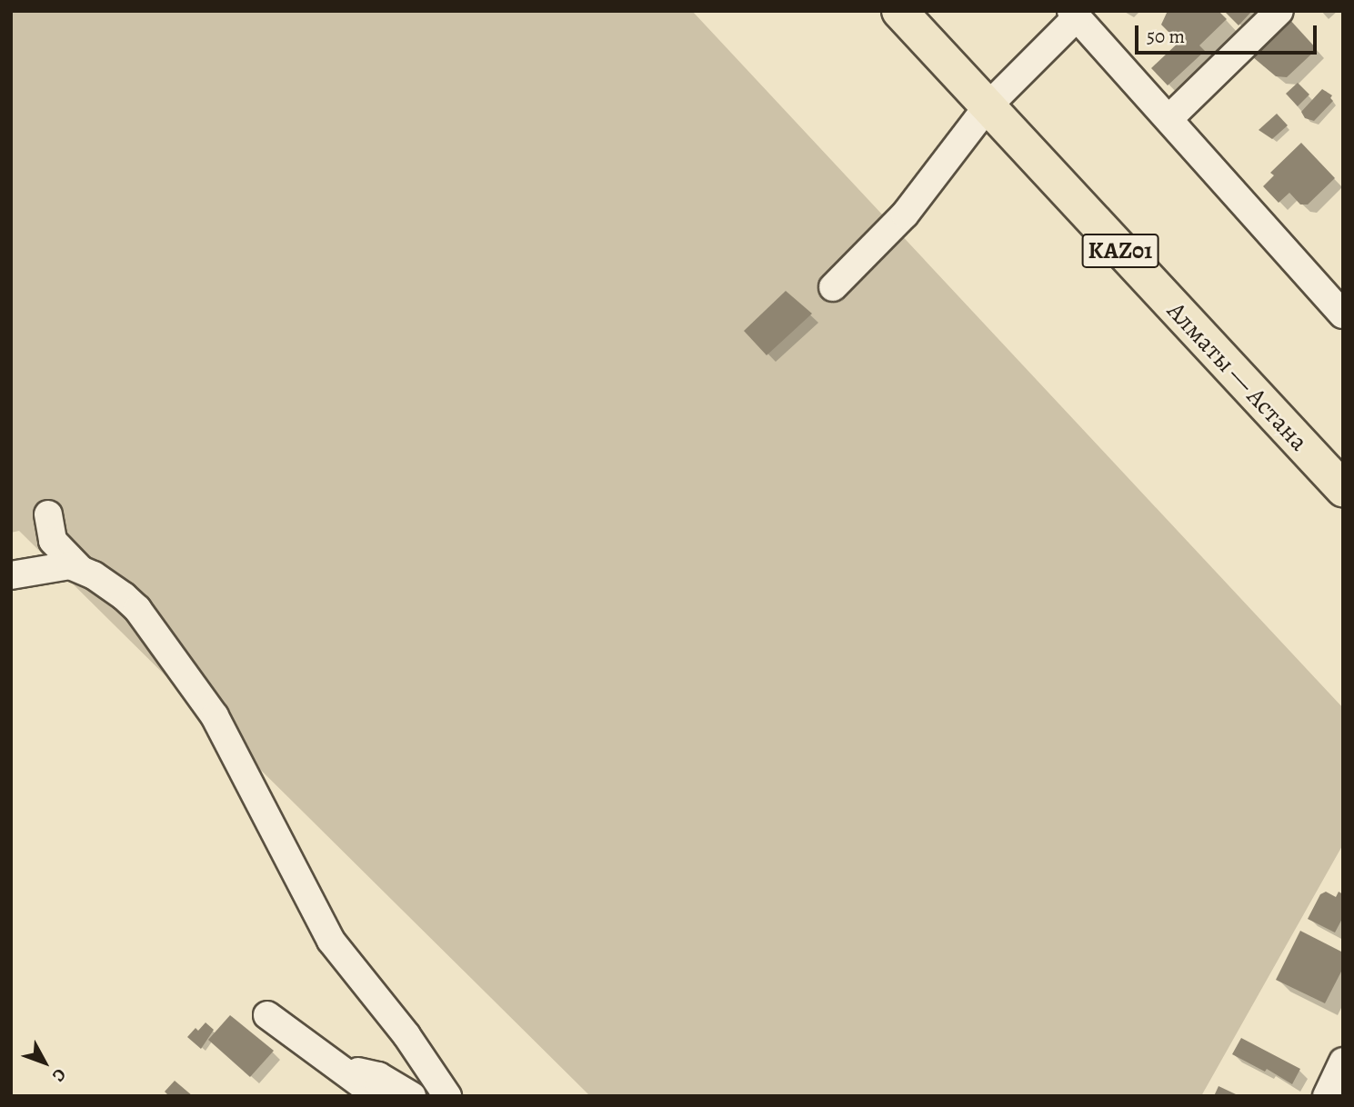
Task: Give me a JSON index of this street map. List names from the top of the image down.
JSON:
{
  "streets": {
    "highway": ["KАZ01", "Алматы — Астана"]
  },
  "scale_bar": "50 m",
  "north": "bottom right"
}
